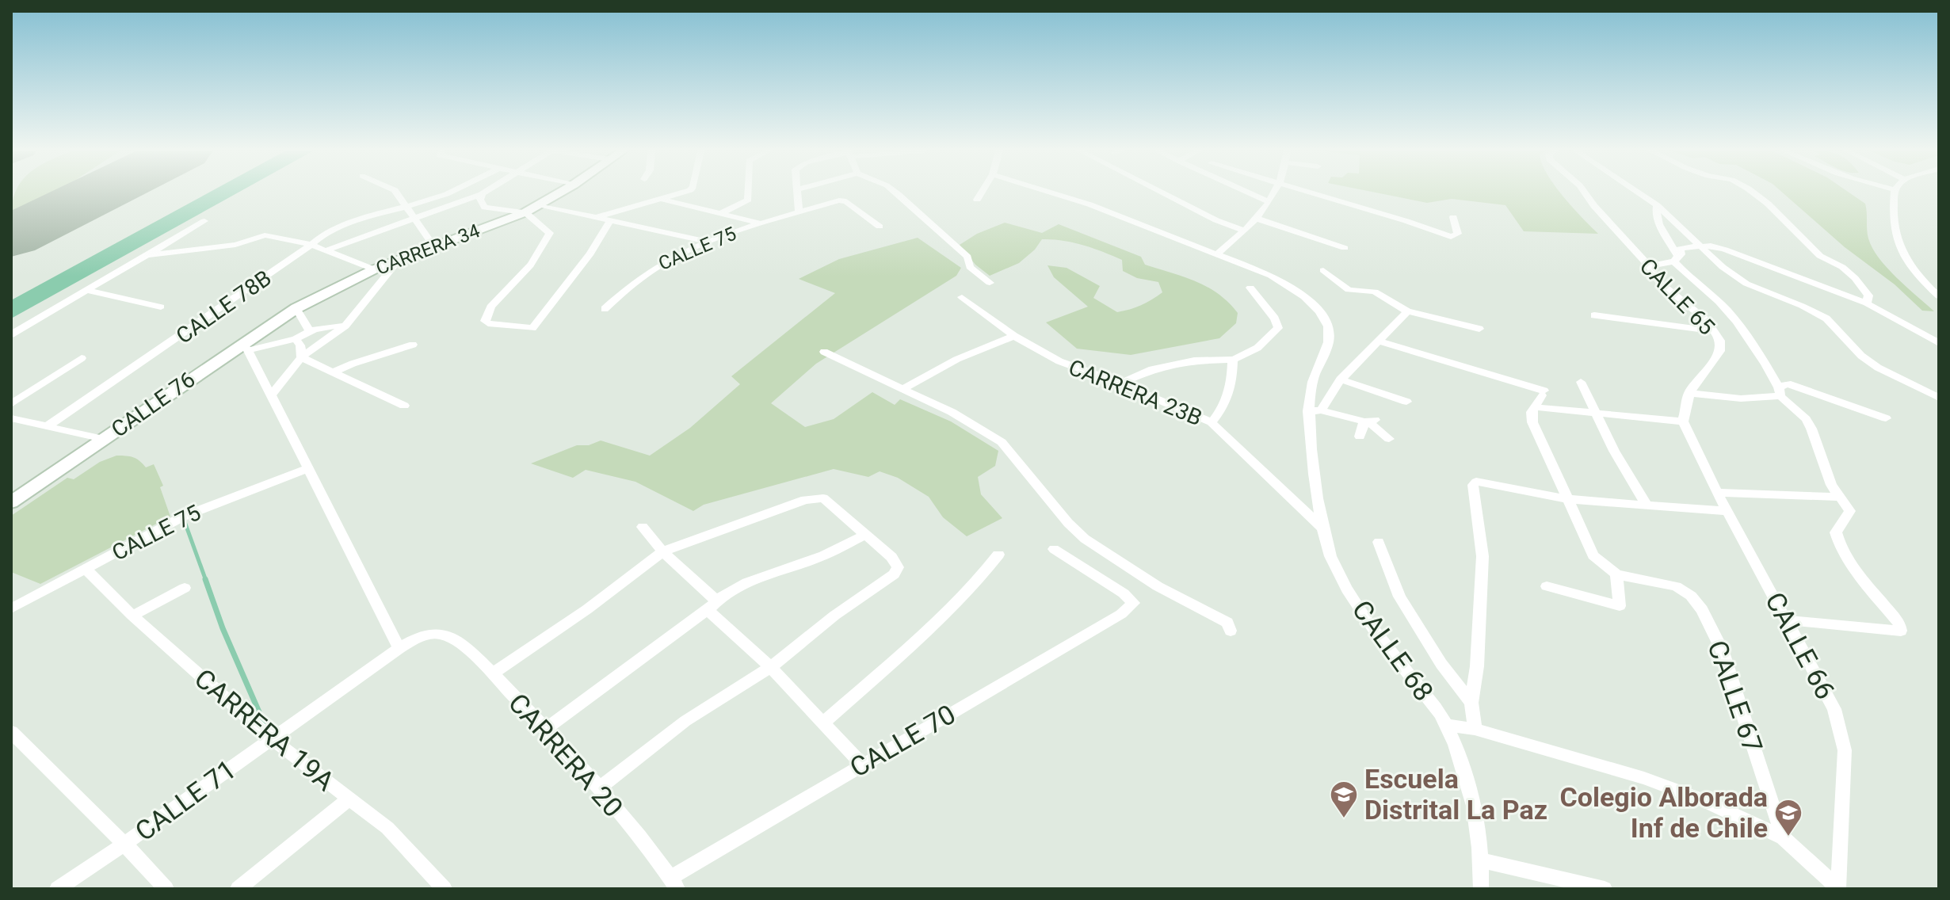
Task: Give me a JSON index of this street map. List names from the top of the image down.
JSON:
{
  "streets": {
    "main road": ["CARRERA 34", "CALLE 76"],
    "street": [
      "CALLE 75",
      "CALLE 65",
      "CALLE 78B",
      "CARRERA 23B",
      "CALLE 66",
      "CALLE 68",
      "CALLE 67",
      "CARRERA 19A",
      "CALLE 70",
      "CARRERA 20",
      "CALLE 71"
    ]
  },
  "crossings": [
    ["CALLE 75", "CARRERA 19A"],
    ["CARRERA 34", "CALLE 76"],
    ["CALLE 65", "CALLE 66"],
    ["CARRERA 23B", "CALLE 68"],
    ["CARRERA 19A", "CALLE 71"],
    ["CALLE 70", "CARRERA 20"],
    ["CARRERA 20", "CALLE 71"]
  ],
  "places": {
    "school or university": ["Escuela Distrital La Paz", "Colegio Alborada Inf de Chile"]
  }
}
